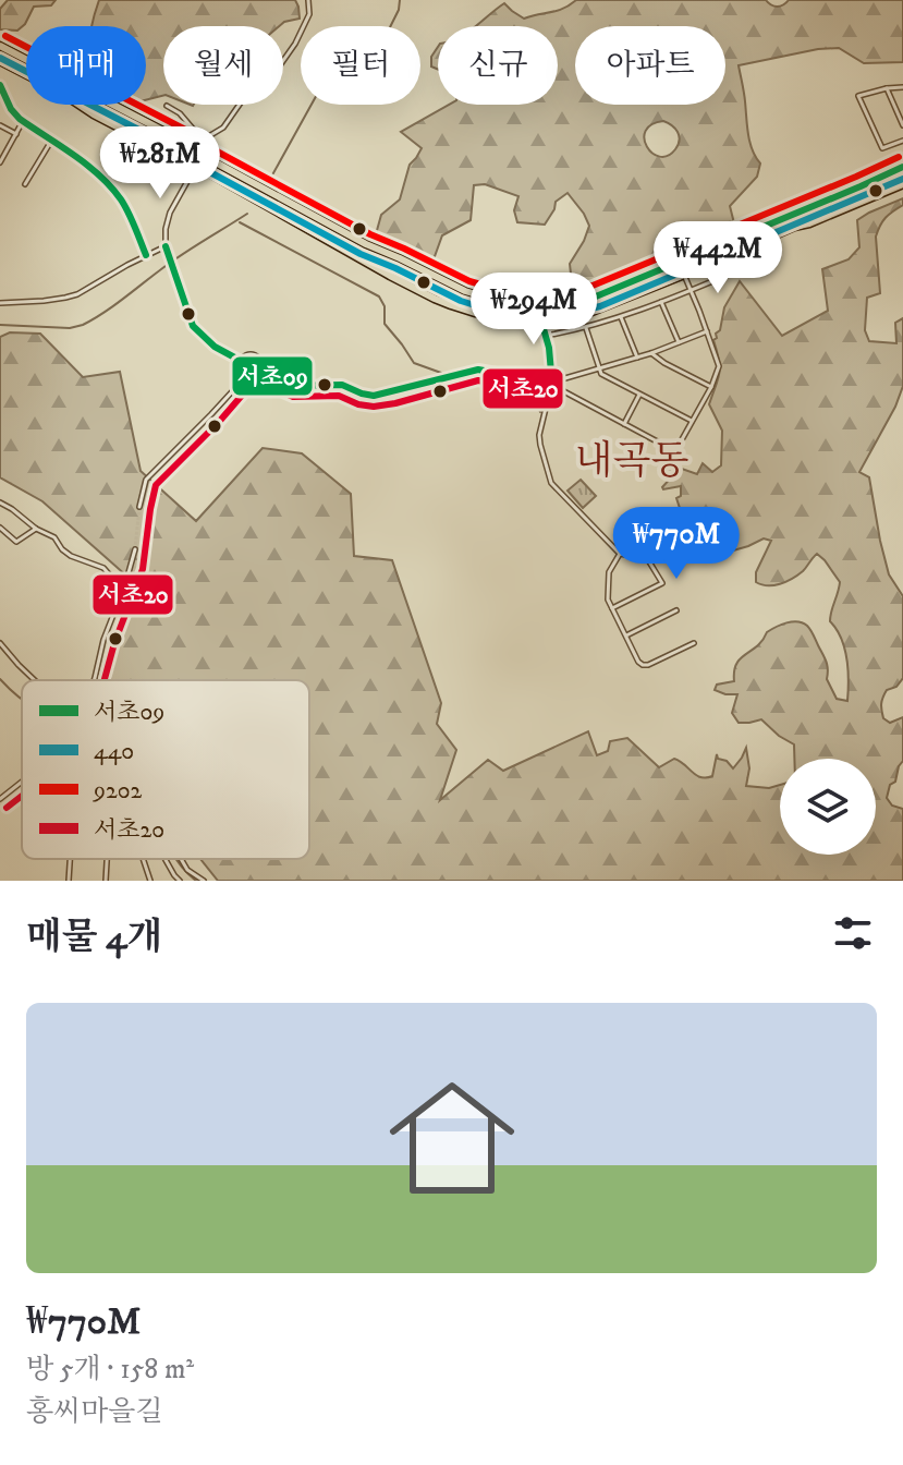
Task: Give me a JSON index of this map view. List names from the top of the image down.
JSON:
{
  "districts": ["내곡동"],
  "lines": [
    "transit line 9202",
    "transit line 440",
    "transit line 서초09",
    "transit line 서초20"
  ],
  "legend": [
    "서초09",
    "440",
    "9202",
    "서초20"
  ],
  "page": {
    "chip": [
      "매매",
      "월세",
      "필터",
      "신규",
      "아파트"
    ],
    "price": [
      "₩281M",
      "₩442M",
      "₩294M",
      "₩770M"
    ],
    "heading": "매물 4개",
    "list": [
      {
        "name": "₩770M",
        "note": "방 5개 · 158 m² · 홍씨마을길"
      }
    ]
  }
}
